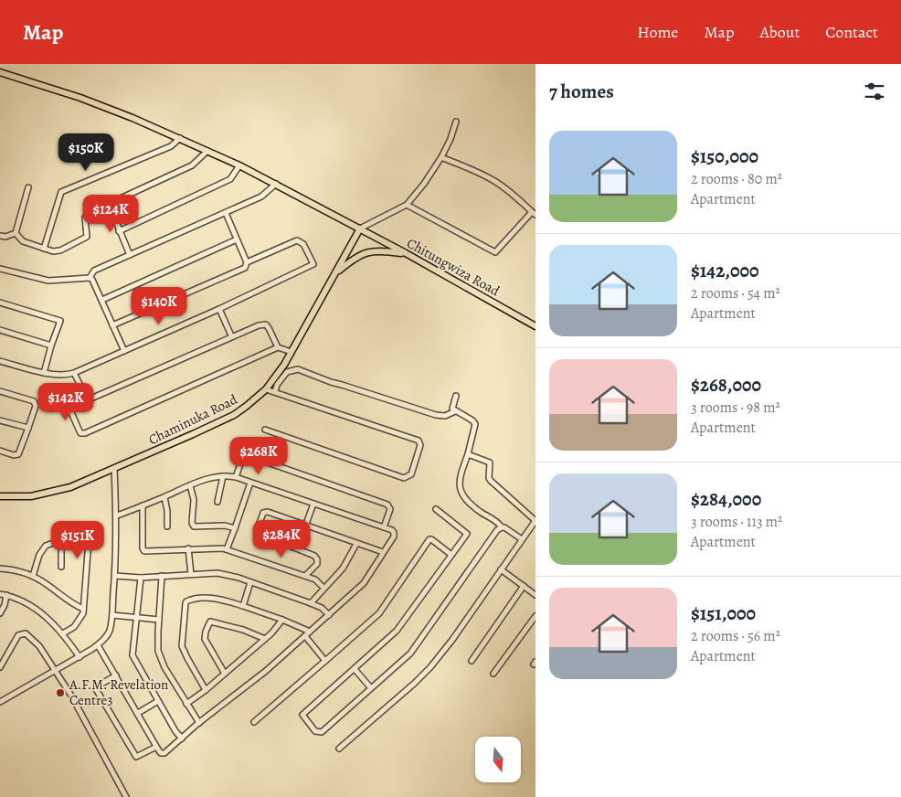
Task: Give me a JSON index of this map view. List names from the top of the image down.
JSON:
{
  "streets": {
    "main road": ["Chitungwiza Road", "Chaminuka Road"]
  },
  "crossings": [
    ["Chitungwiza Road", "Chaminuka Road"]
  ],
  "places": ["A.F.M. Revelation Centre3"],
  "north": "bottom",
  "page": {
    "header": "Map",
    "nav": [
      "Home",
      "Map",
      "About",
      "Contact"
    ],
    "heading": "7 homes",
    "list": [
      {
        "name": "$150,000",
        "note": "2 rooms · 80 m² · Apartment"
      },
      {
        "name": "$142,000",
        "note": "2 rooms · 54 m² · Apartment"
      },
      {
        "name": "$268,000",
        "note": "3 rooms · 98 m² · Apartment"
      },
      {
        "name": "$284,000",
        "note": "3 rooms · 113 m² · Apartment"
      },
      {
        "name": "$151,000",
        "note": "2 rooms · 56 m² · Apartment"
      }
    ],
    "price": [
      "$150K",
      "$124K",
      "$140K",
      "$142K",
      "$268K",
      "$284K",
      "$151K"
    ]
  }
}
